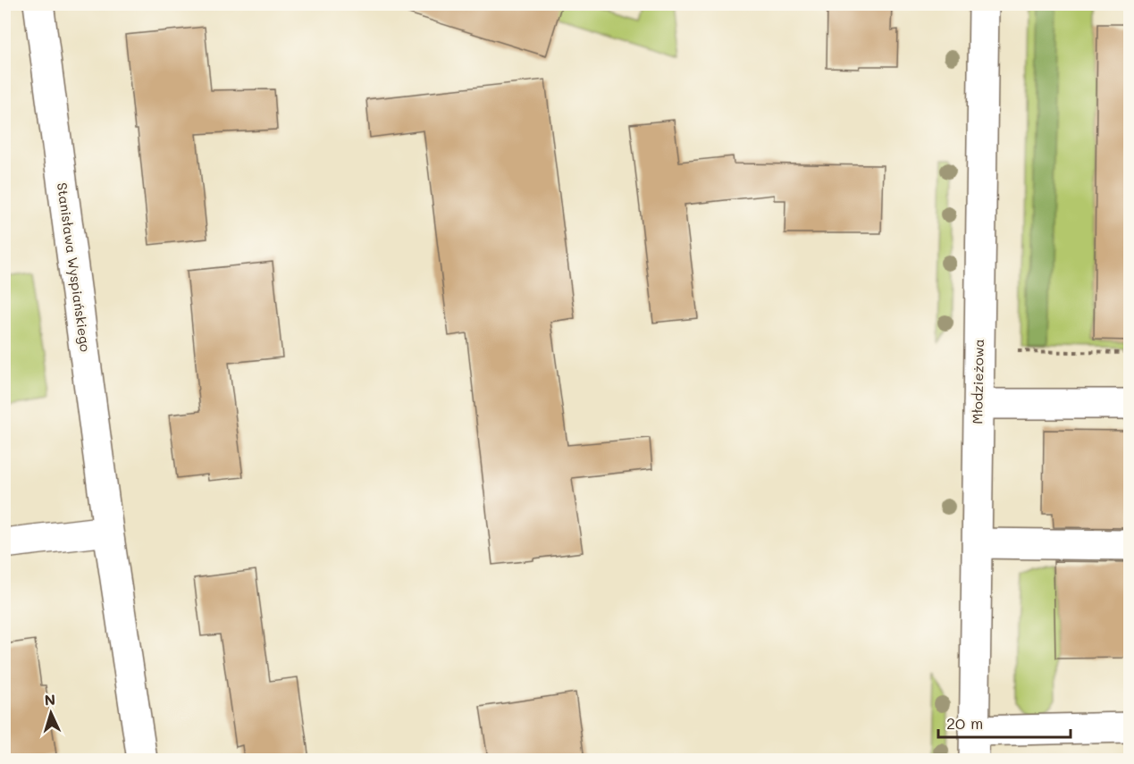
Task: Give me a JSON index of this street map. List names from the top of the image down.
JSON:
{
  "streets": {
    "street": ["Stanisława Wyspiańskiego", "Młodzieżowa"]
  },
  "scale_bar": "20 m",
  "north": "top"
}
